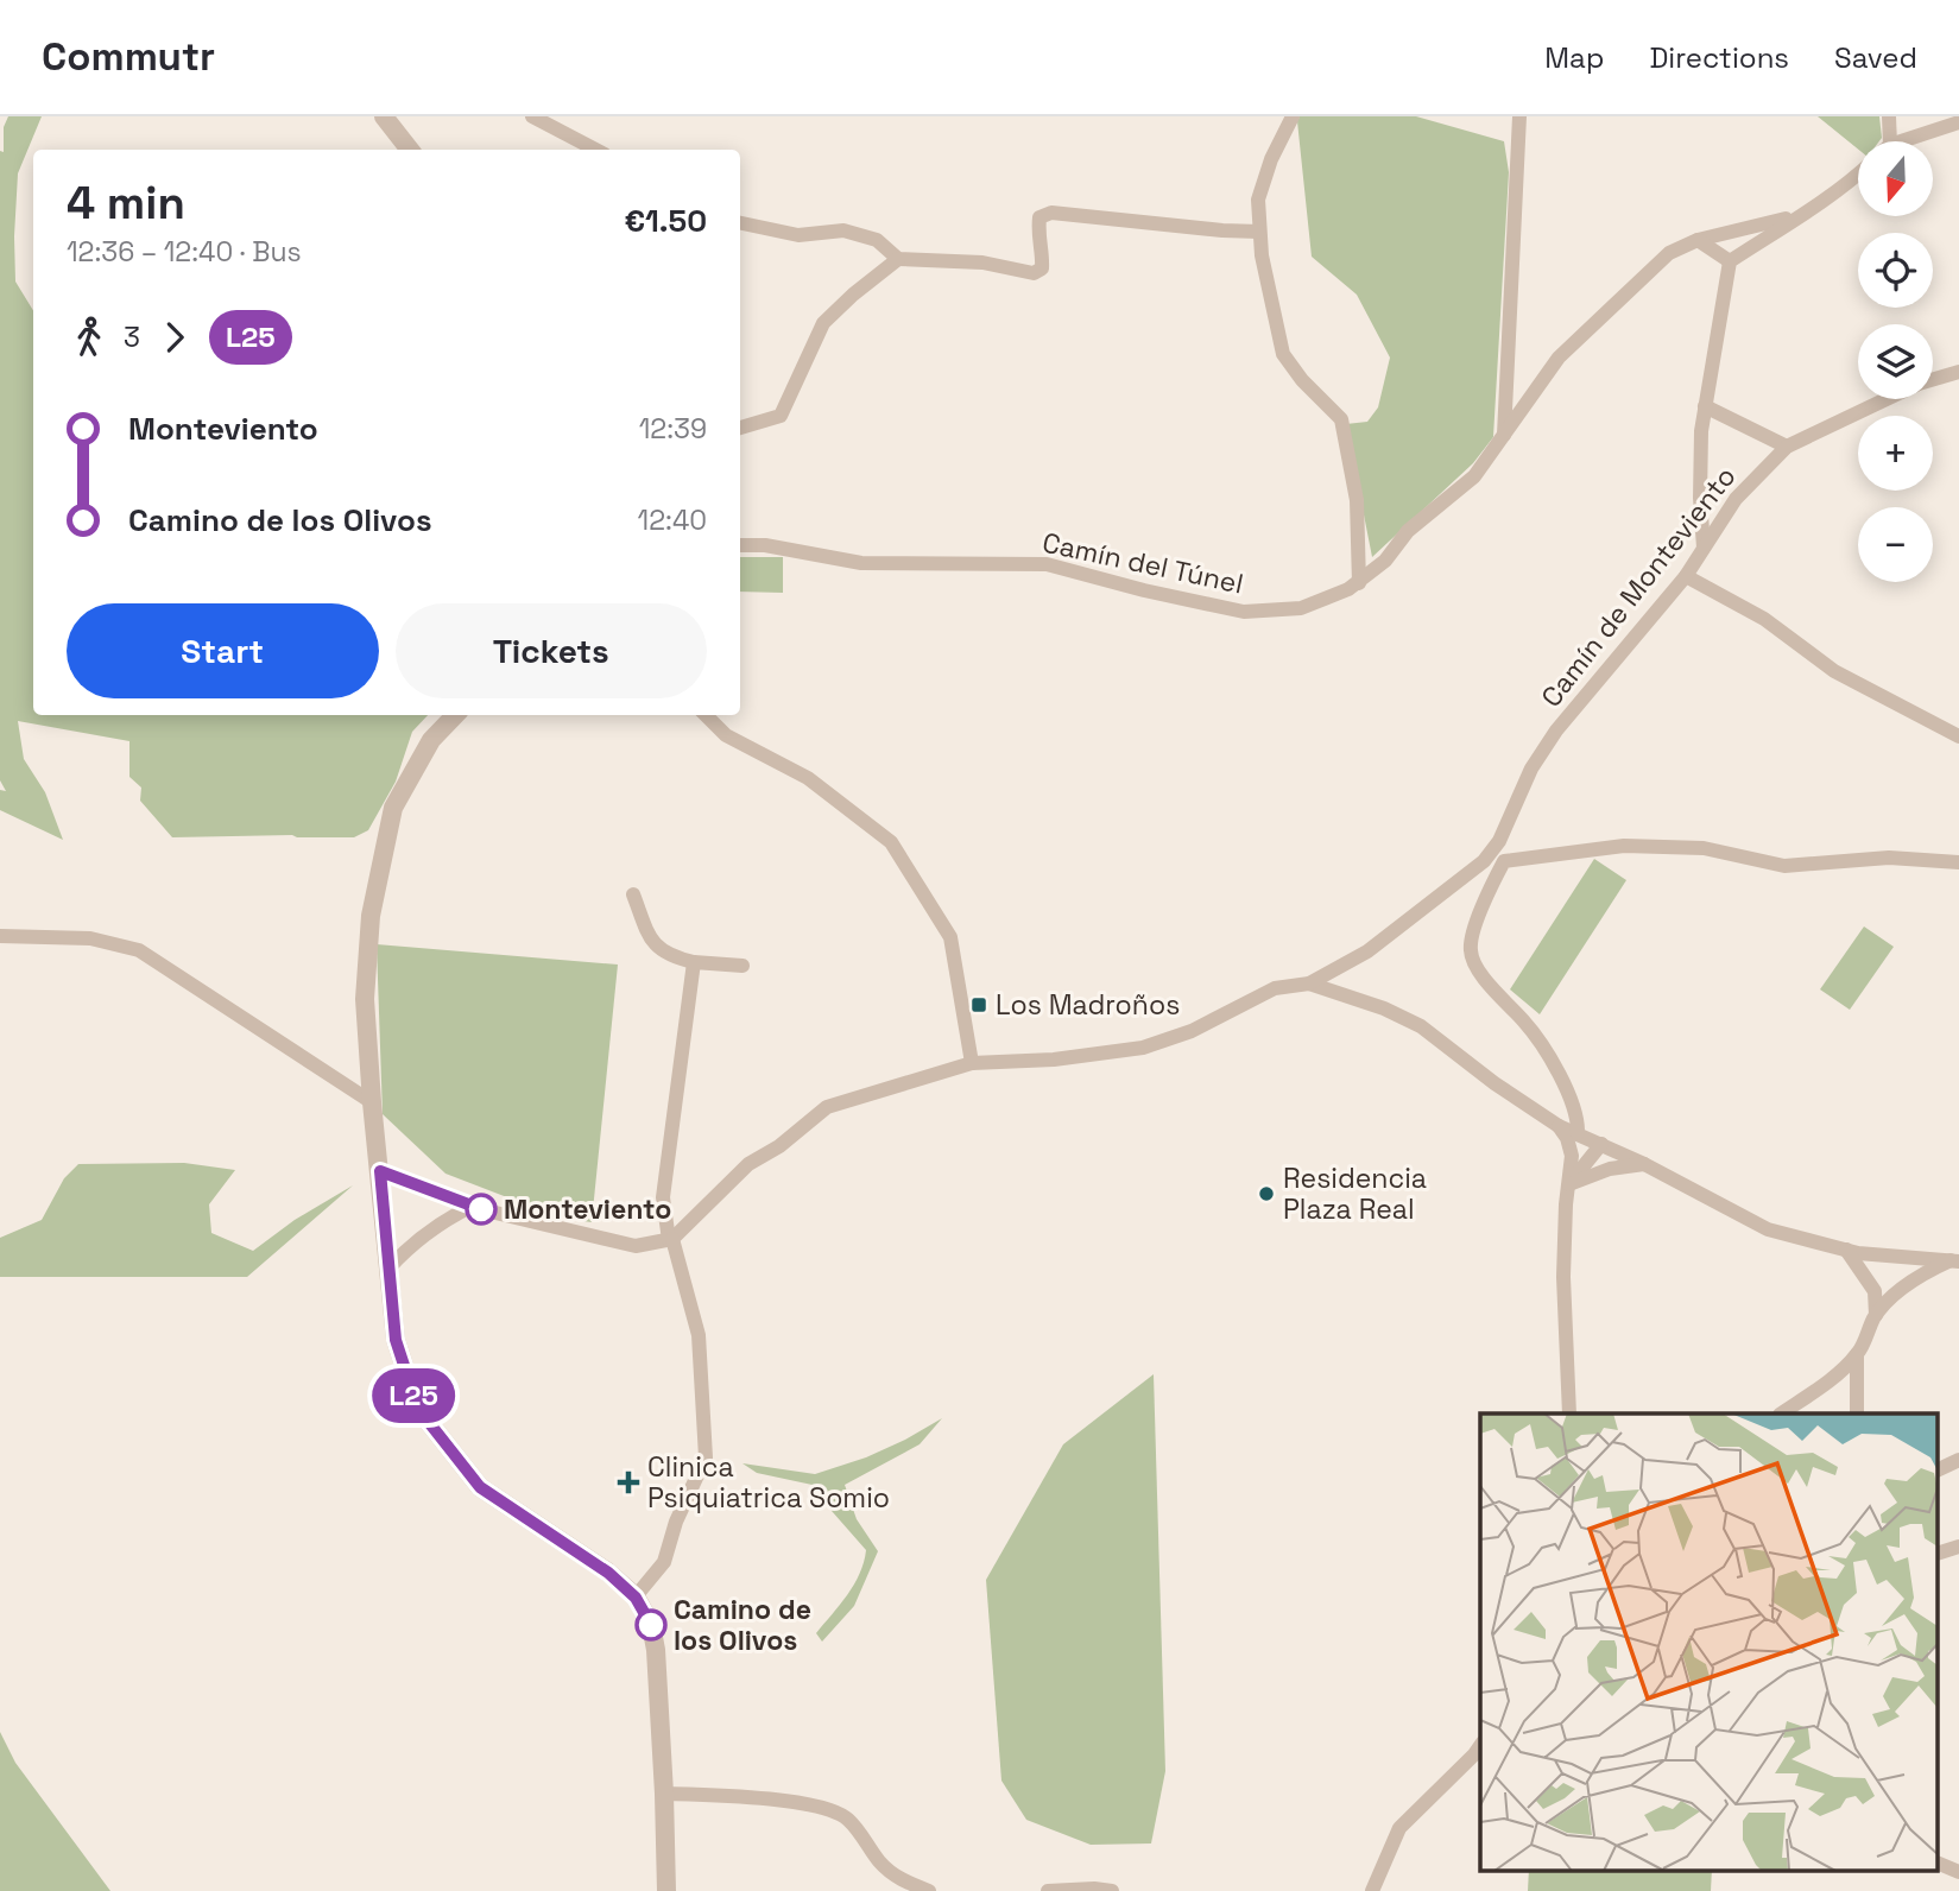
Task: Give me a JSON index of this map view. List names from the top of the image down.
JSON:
{
  "streets": {
    "street": ["Camín del Túnel", "Camín de Monteviento"]
  },
  "places": {
    "transit": ["Los Madroños"],
    "other": ["Residencia Plaza Real", "Monteviento", "Camino de los Olivos"],
    "health": ["Clinica Psiquiatrica Somio"]
  },
  "lines": ["bus line L25"],
  "north": "bottom",
  "page": {
    "header": "Commutr",
    "nav": ["Map", "Directions", "Saved"],
    "on_map": "L25",
    "map_buttons": ["+", "−"],
    "heading": ["4 min", "12:36 – 12:40 · Bus", "€1.50"],
    "legs": ["3", "L25"],
    "list": [
      {
        "name": "Monteviento",
        "value": "12:39"
      },
      {
        "name": "Camino de los Olivos",
        "value": "12:40"
      }
    ],
    "buttons": ["Start", "Tickets"]
  }
}
